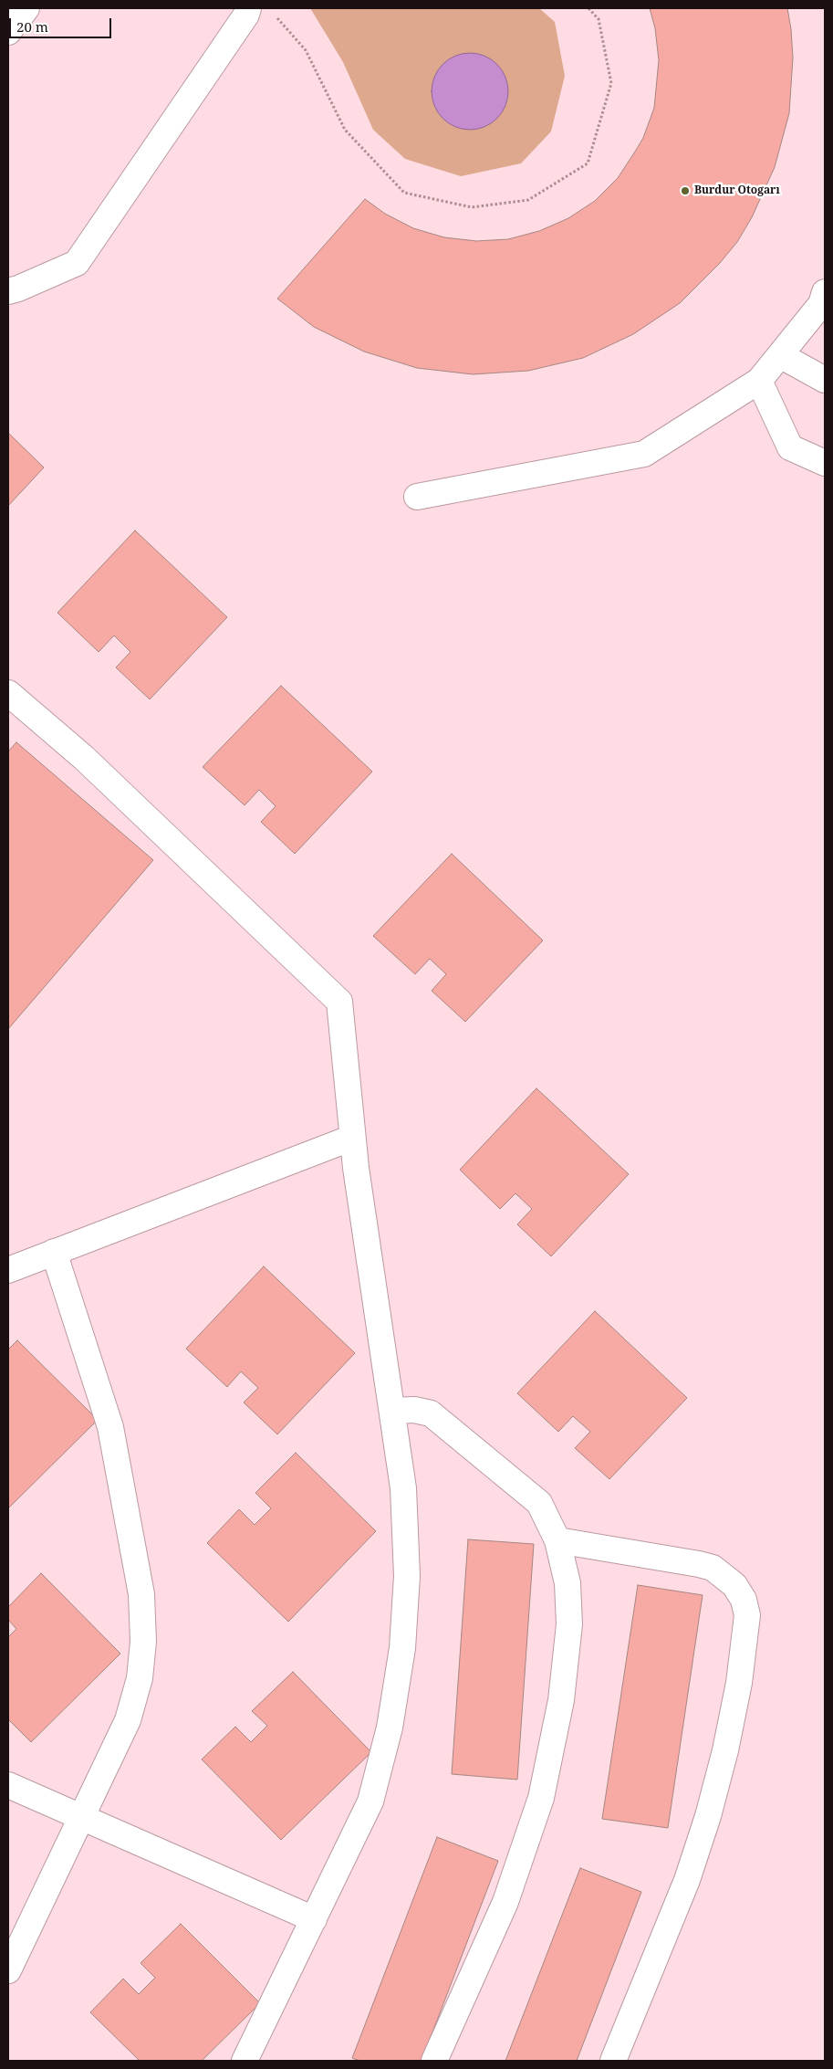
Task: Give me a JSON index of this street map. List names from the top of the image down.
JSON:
{
  "places": ["Burdur Otogarı"],
  "scale_bar": "20 m"
}
